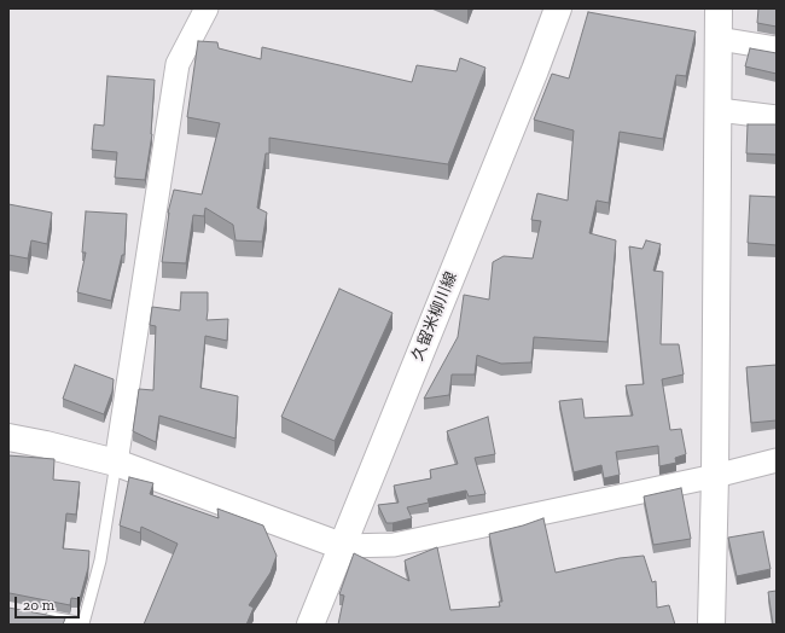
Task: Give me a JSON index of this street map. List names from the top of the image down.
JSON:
{
  "streets": {
    "street": ["久留米柳川線"]
  },
  "scale_bar": "20 m"
}
